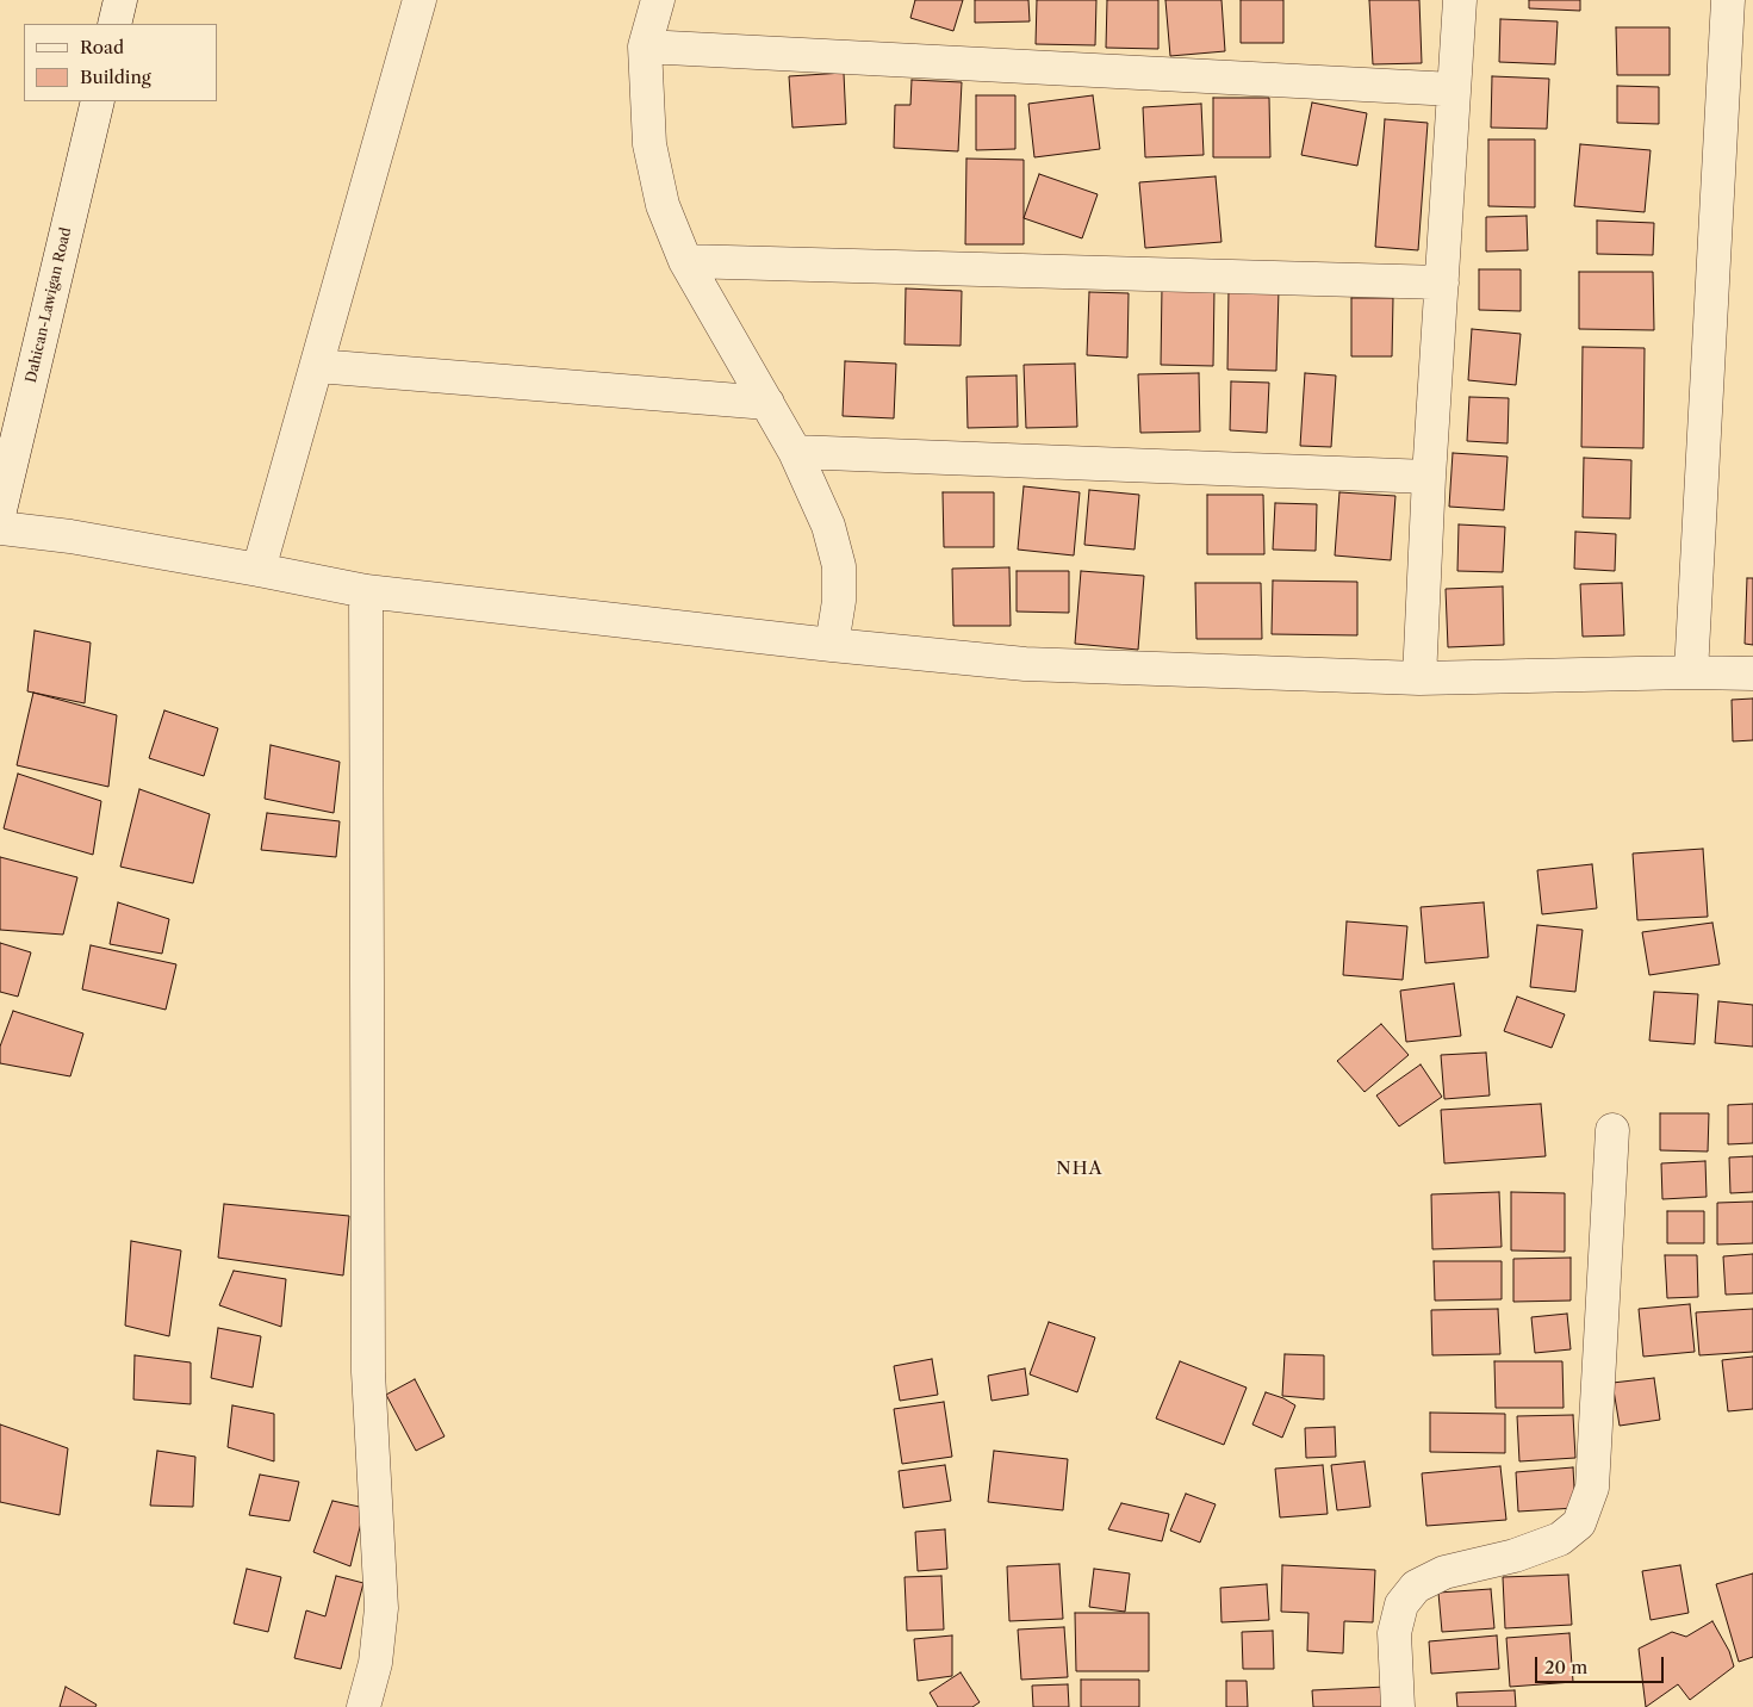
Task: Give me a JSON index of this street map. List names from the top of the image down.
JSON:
{
  "streets": {
    "street": ["Dahican-Lawigan Road"]
  },
  "districts": ["NHA"],
  "legend": ["Road", "Building"],
  "scale_bar": "20 m"
}
